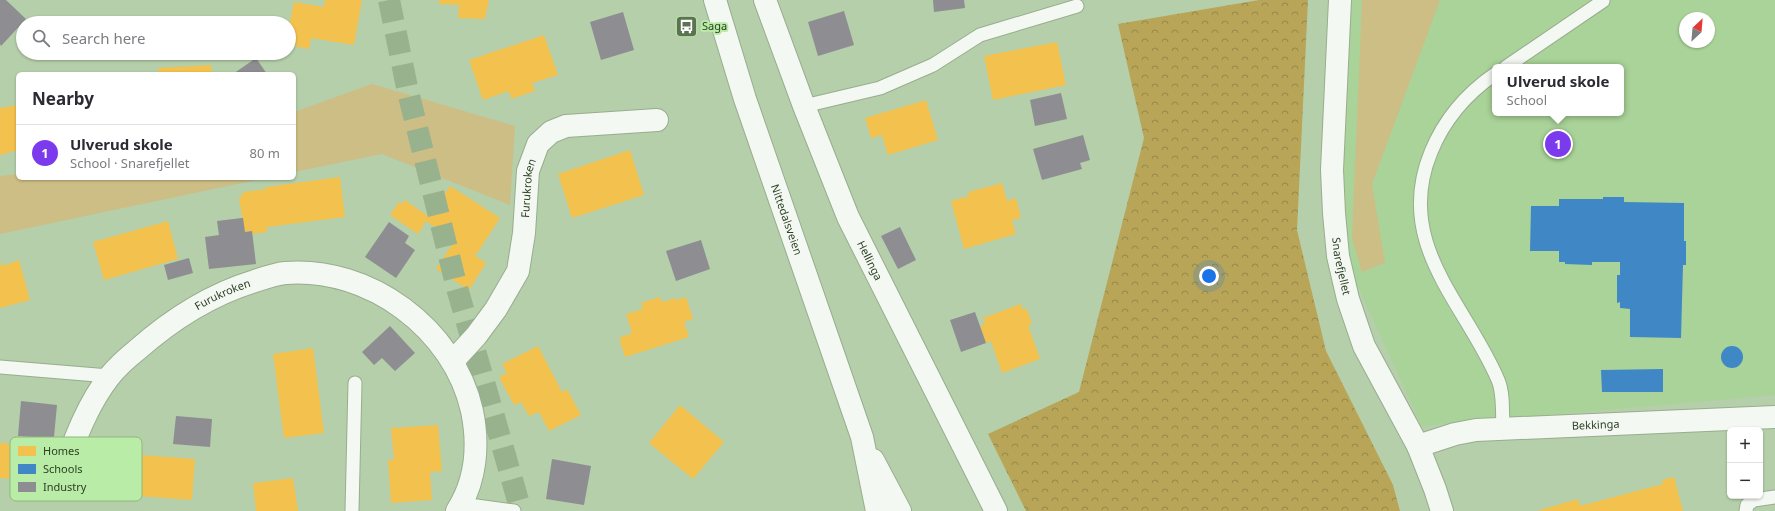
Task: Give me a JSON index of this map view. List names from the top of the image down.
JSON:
{
  "streets": {
    "street": [
      "Furukroken",
      "Nittedalsveien",
      "Hellinga",
      "Snarefjellet",
      "Bekkinga"
    ]
  },
  "crossings": [
    ["Snarefjellet", "Bekkinga"]
  ],
  "places": {
    "bus stop": ["Saga"]
  },
  "legend": ["Homes", "Schools", "Industry"],
  "north": "top right",
  "page": {
    "search": "Search here",
    "popup": ["Ulverud skole", "School"],
    "heading": "Nearby",
    "list": [
      {
        "mark": "1",
        "name": "Ulverud skole",
        "note": "School · Snarefjellet",
        "value": "80 m"
      }
    ],
    "pins": "1",
    "map_buttons": ["+", "−"]
  }
}
